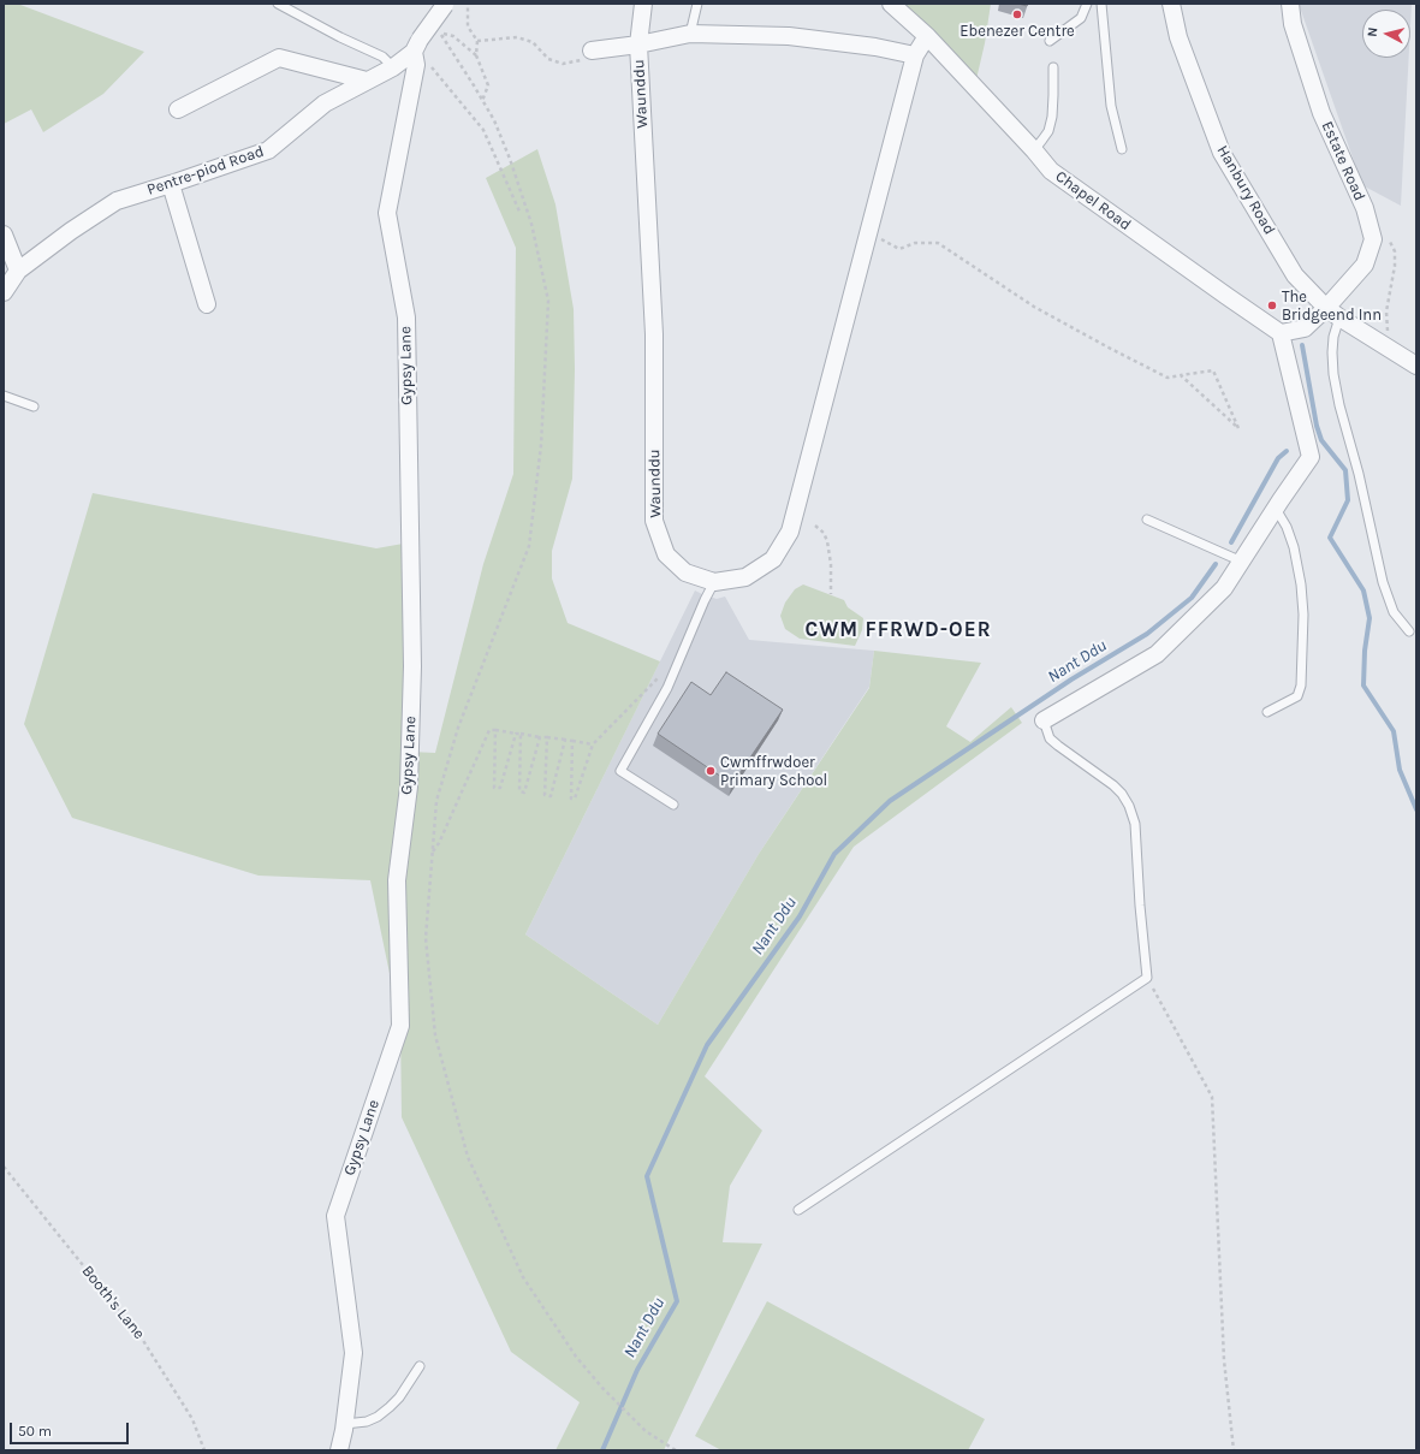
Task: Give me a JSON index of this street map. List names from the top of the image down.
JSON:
{
  "streets": {
    "street": [
      "Waunddu",
      "Estate Road",
      "Pentre-piod Road",
      "Hanbury Road",
      "Chapel Road",
      "Gypsy Lane"
    ],
    "path": ["Booth's Lane"]
  },
  "crossings": [
    ["Waunddu", "Chapel Road"],
    ["Estate Road", "Hanbury Road"],
    ["Pentre-piod Road", "Gypsy Lane"]
  ],
  "districts": ["CWM FFRWD-OER"],
  "water": ["Nant Ddu"],
  "places": ["Ebenezer Centre", "The Bridgeend Inn", "Cwmffrwdoer Primary School"],
  "scale_bar": "50 m",
  "north": "left"
}
